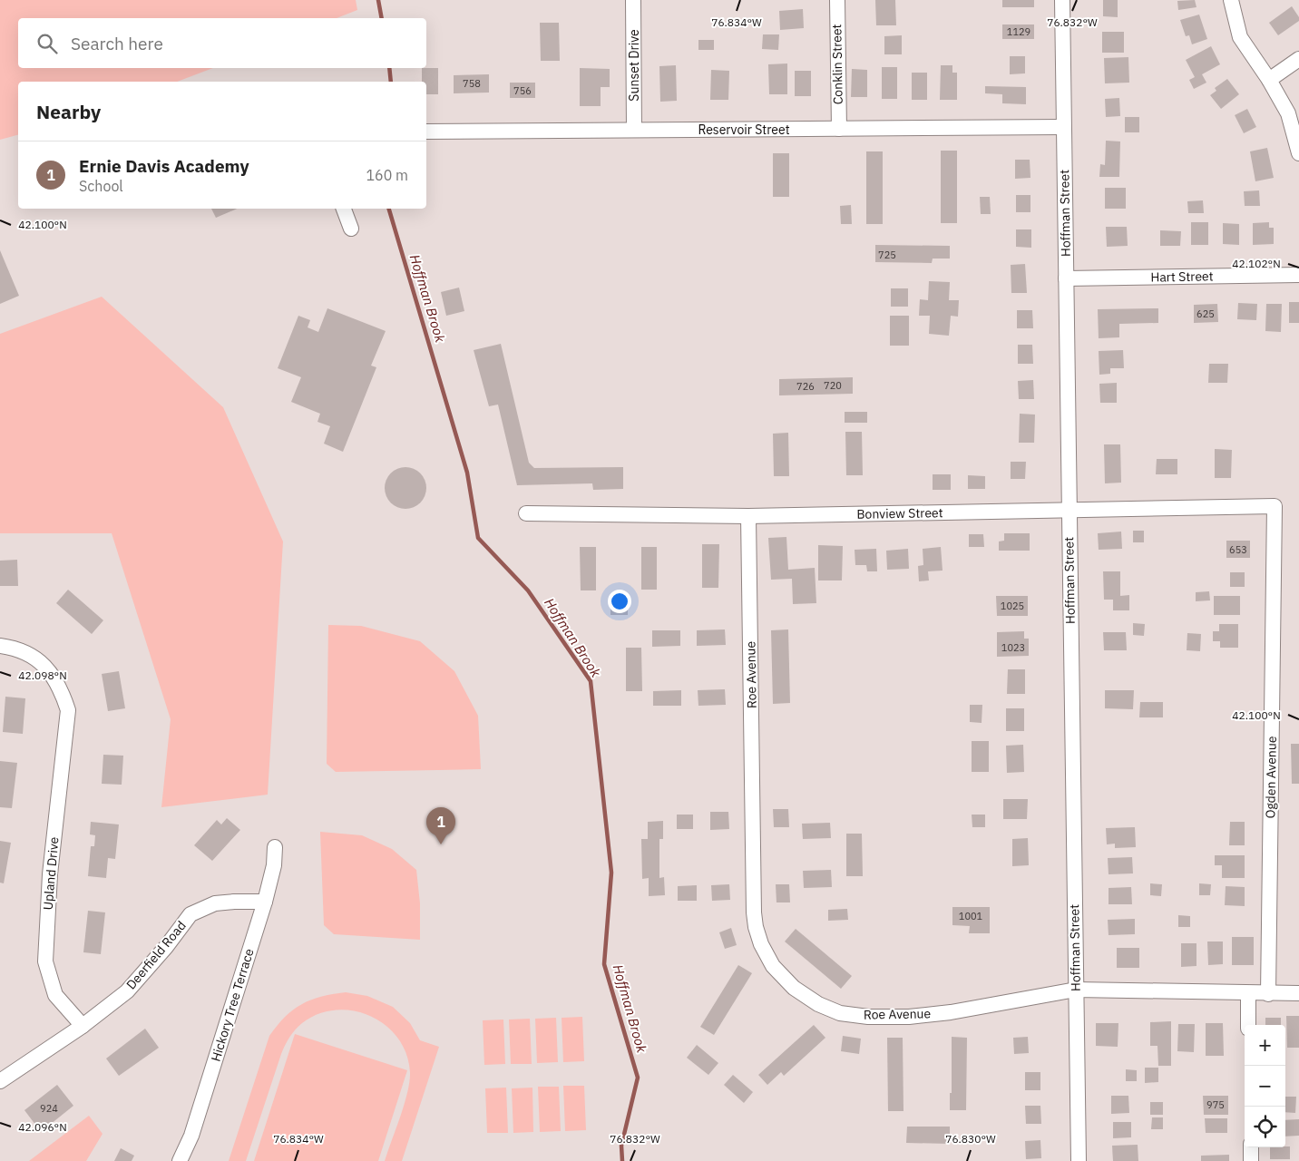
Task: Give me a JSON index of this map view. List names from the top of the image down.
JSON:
{
  "streets": {
    "street": [
      "Conklin Street",
      "Sunset Drive",
      "Reservoir Street",
      "Hoffman Street",
      "Hart Street",
      "Bonview Street",
      "Roe Avenue",
      "Ogden Avenue",
      "Upland Drive",
      "Deerfield Road",
      "Hickory Tree Terrace"
    ]
  },
  "crossings": [
    ["Conklin Street", "Reservoir Street"],
    ["Sunset Drive", "Reservoir Street"],
    ["Reservoir Street", "Hoffman Street"],
    ["Hoffman Street", "Hart Street"],
    ["Hoffman Street", "Bonview Street"],
    ["Hoffman Street", "Roe Avenue"],
    ["Bonview Street", "Roe Avenue"],
    ["Bonview Street", "Ogden Avenue"],
    ["Roe Avenue", "Ogden Avenue"],
    ["Upland Drive", "Deerfield Road"],
    ["Deerfield Road", "Hickory Tree Terrace"]
  ],
  "water": ["Hoffman Brook"],
  "house_numbers": [
    "1129",
    "758",
    "756",
    "725",
    "625",
    "720",
    "726",
    "653",
    "1025",
    "1023",
    "1001",
    "975",
    "924"
  ],
  "page": {
    "search": "Search here",
    "heading": "Nearby",
    "list": [
      {
        "mark": "1",
        "name": "Ernie Davis Academy",
        "note": "School",
        "value": "160 m"
      }
    ],
    "pins": "1",
    "map_buttons": ["+", "−"]
  },
  "coordinates": [
    "76.834°W",
    "76.832°W",
    "42.100°N",
    "42.102°N",
    "42.098°N",
    "42.096°N",
    "76.830°W"
  ]
}
